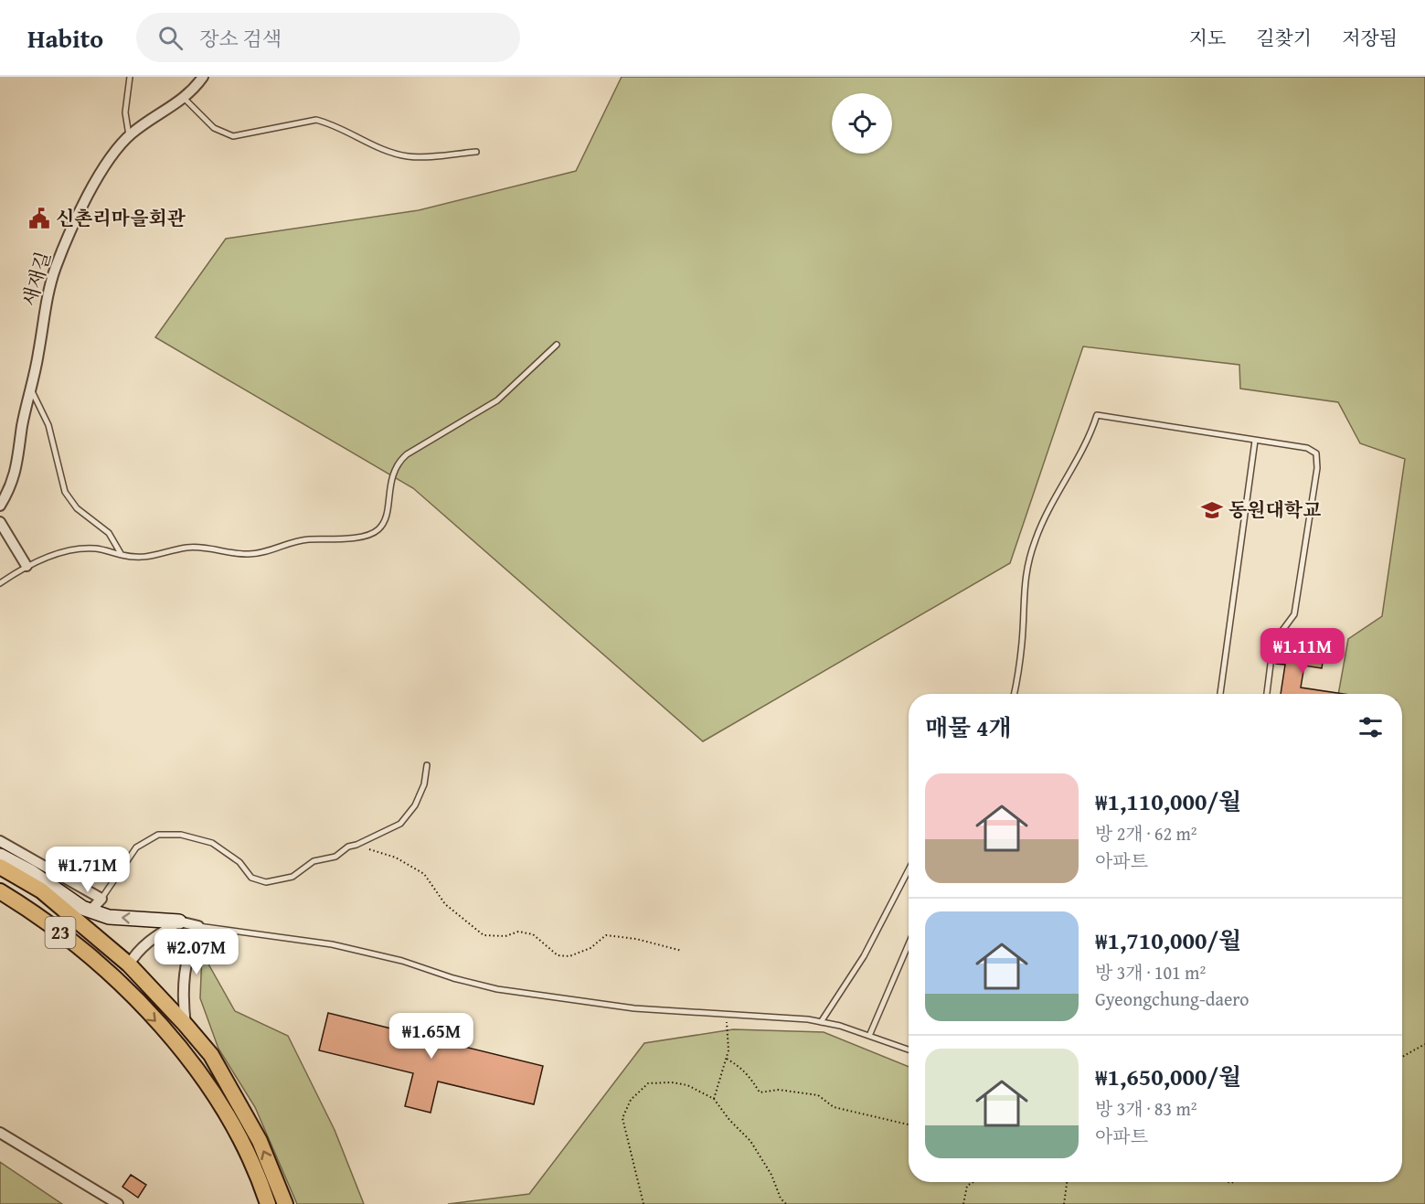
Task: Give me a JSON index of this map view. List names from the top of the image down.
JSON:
{
  "streets": {
    "main road": ["23"],
    "street": ["새재길"]
  },
  "places": {
    "public building": ["신촌리마을회관"],
    "school or university": ["동원대학교"]
  },
  "page": {
    "header": "Habito",
    "search": "장소 검색",
    "nav": ["지도", "길찾기", "저장됨"],
    "price": [
      "₩1.11M",
      "₩1.71M",
      "₩2.07M",
      "₩1.65M"
    ],
    "heading": "매물 4개",
    "list": [
      {
        "name": "₩1,110,000/월",
        "note": "방 2개 · 62 m² · 아파트"
      },
      {
        "name": "₩1,710,000/월",
        "note": "방 3개 · 101 m² · Gyeongchung-daero"
      },
      {
        "name": "₩1,650,000/월",
        "note": "방 3개 · 83 m² · 아파트"
      }
    ]
  }
}
